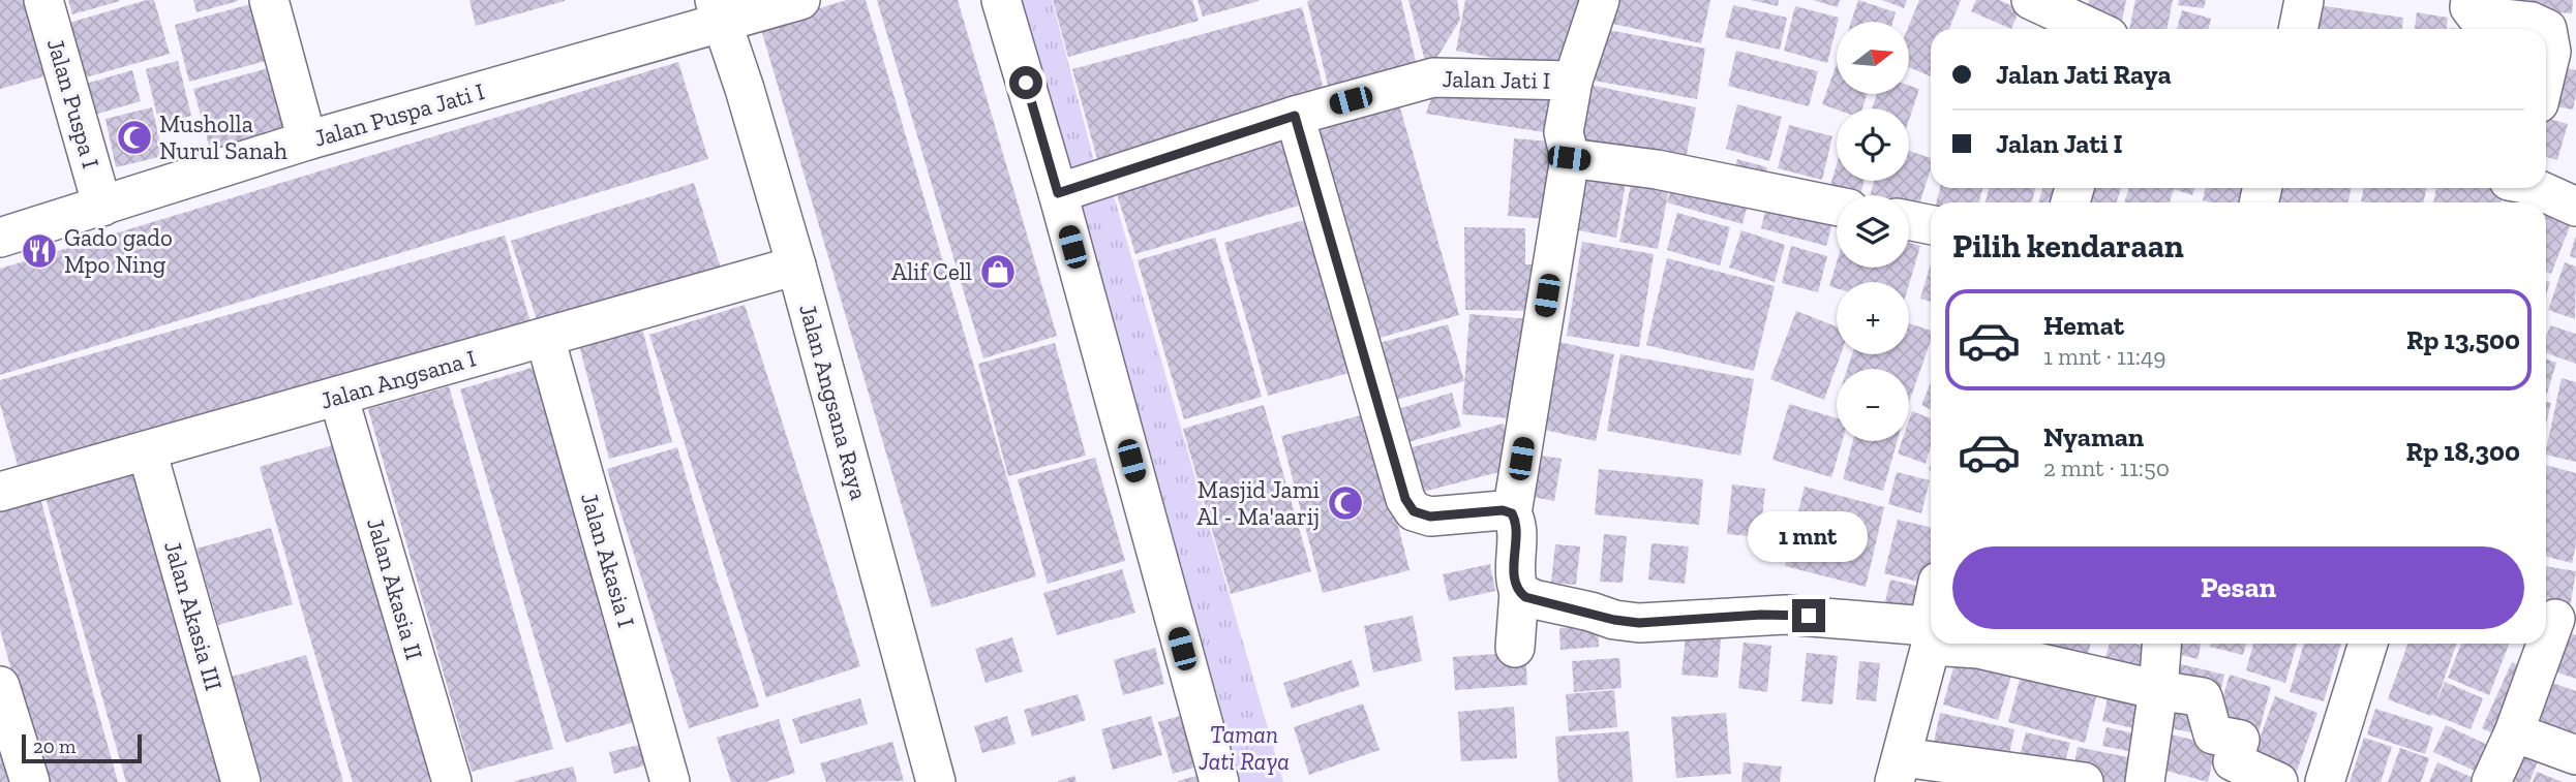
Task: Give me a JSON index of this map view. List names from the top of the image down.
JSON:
{
  "streets": {
    "street": [
      "Jalan Jati I",
      "Jalan Puspa I",
      "Jalan Puspa Jati I",
      "Jalan Angsana I",
      "Jalan Angsana Raya",
      "Jalan Akasia I",
      "Jalan Akasia II",
      "Jalan Akasia III"
    ]
  },
  "crossings": [
    ["Jalan Puspa I", "Jalan Puspa Jati I"],
    ["Jalan Puspa Jati I", "Jalan Angsana Raya"],
    ["Jalan Angsana I", "Jalan Angsana Raya"],
    ["Jalan Angsana I", "Jalan Akasia I"],
    ["Jalan Angsana I", "Jalan Akasia II"],
    ["Jalan Angsana I", "Jalan Akasia III"]
  ],
  "parks": ["Taman Jati Raya"],
  "places": {
    "mosque": ["Musholla Nurul Sanah", "Masjid Jami Al - Ma'aarij"],
    "restaurant": ["Gado gado Mpo Ning"],
    "shop": ["Alif Cell"]
  },
  "scale_bar": "20 m",
  "north": "right",
  "page": {
    "map_buttons": ["+", "−"],
    "banner": ["Jalan Jati Raya", "Jalan Jati I"],
    "heading": "Pilih kendaraan",
    "list": [
      {
        "name": "Hemat",
        "note": "1 mnt · 11:49",
        "value": "Rp 13,500"
      },
      {
        "name": "Nyaman",
        "note": "2 mnt · 11:50",
        "value": "Rp 18,300"
      }
    ],
    "bubble": "1 mnt",
    "buttons": "Pesan",
    "scale": "20 m"
  }
}
